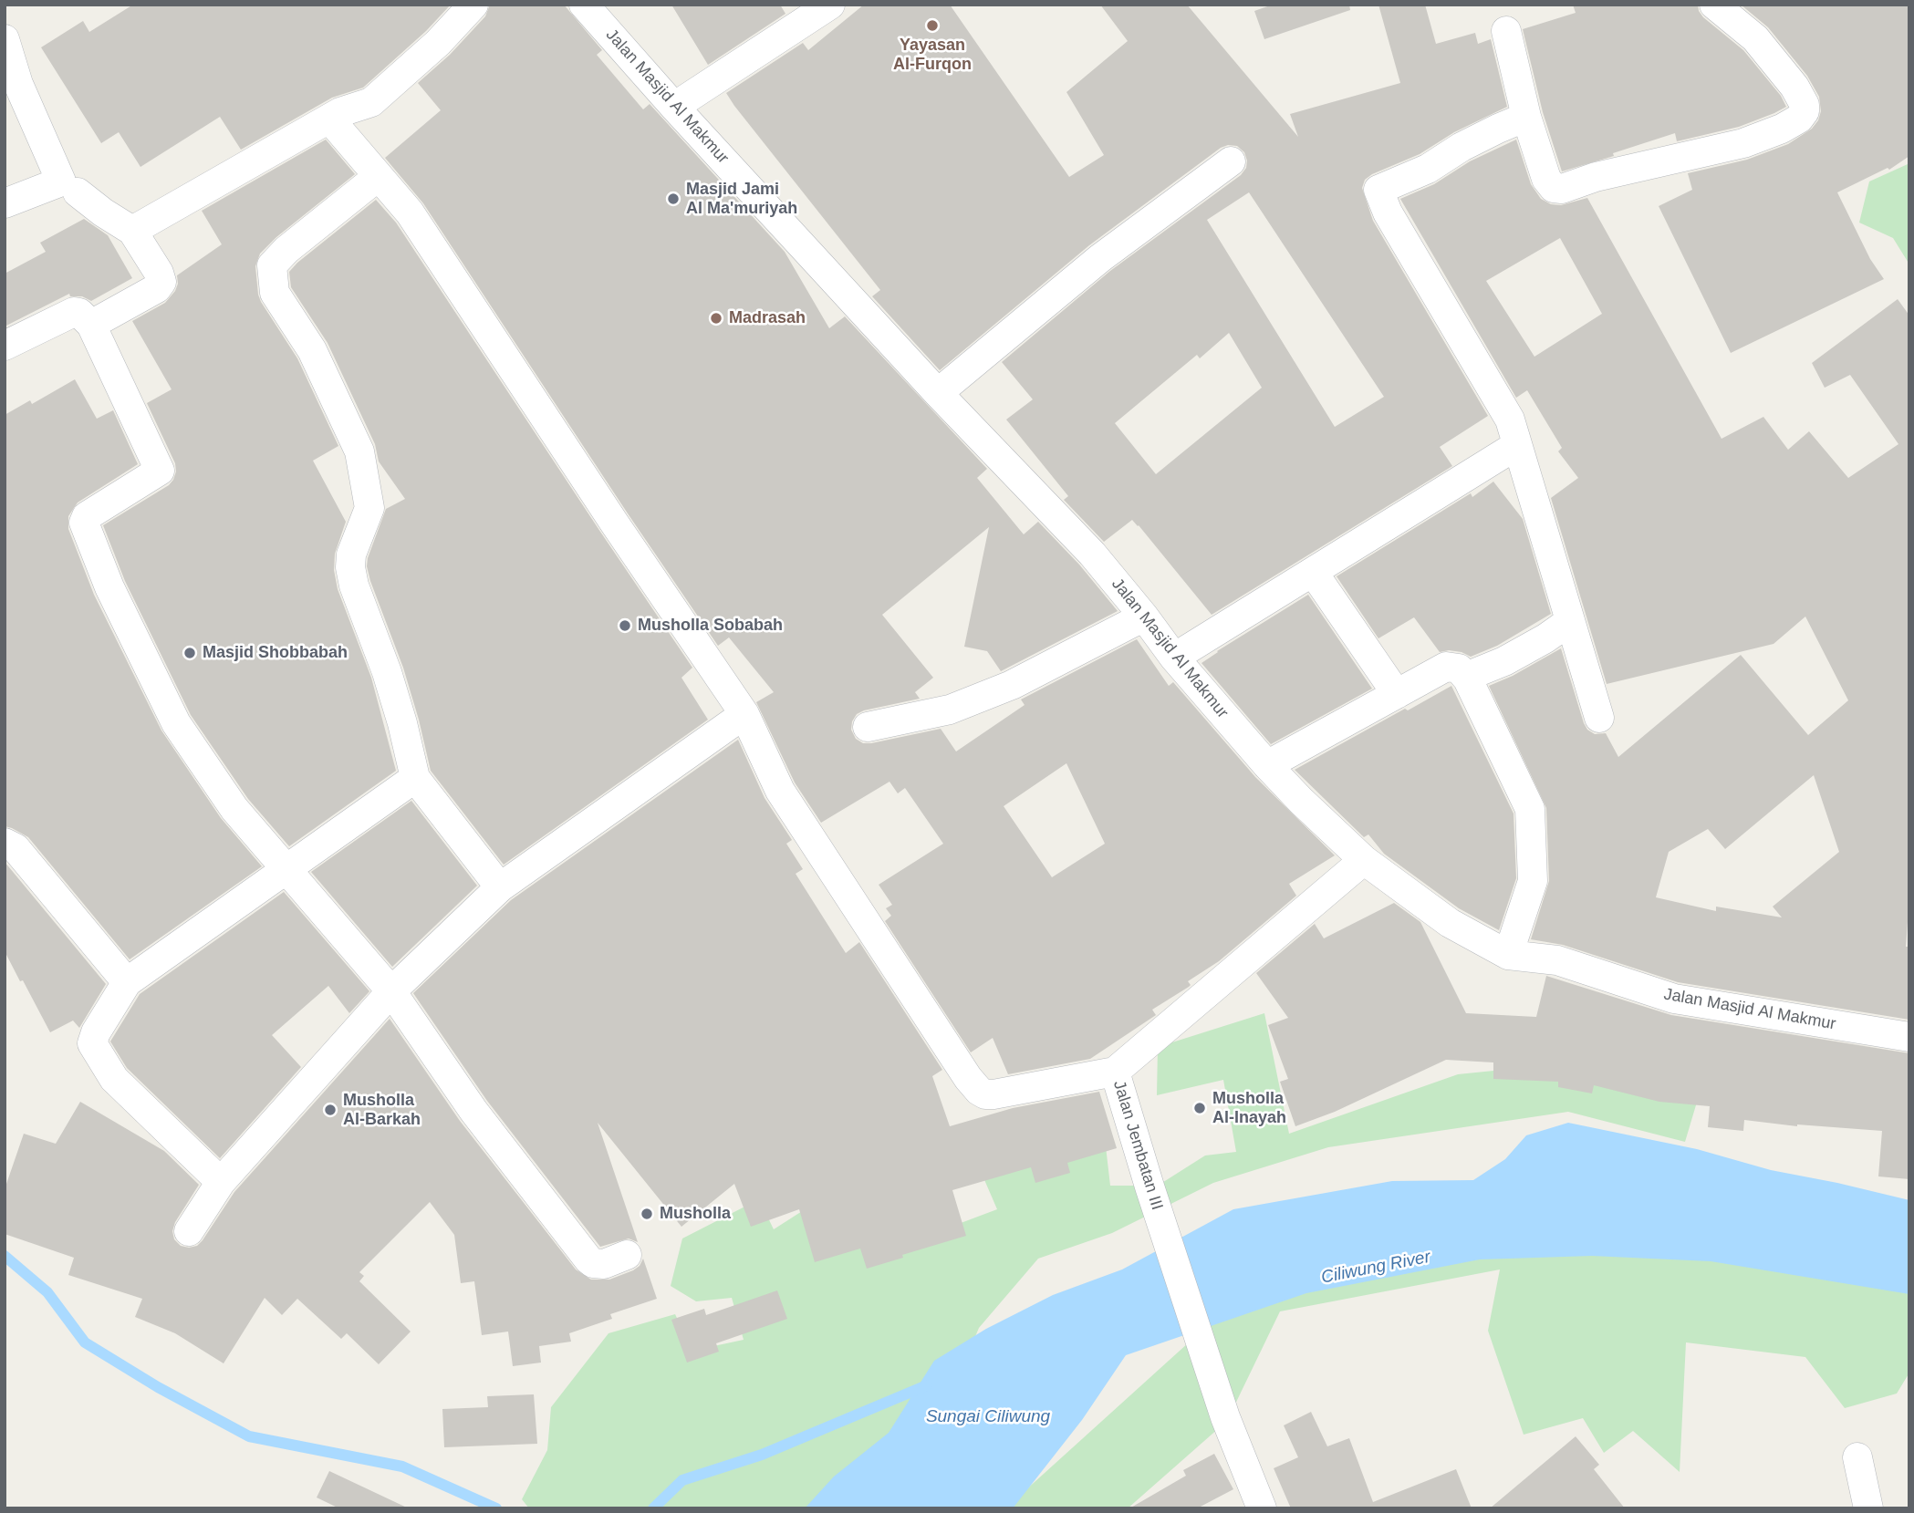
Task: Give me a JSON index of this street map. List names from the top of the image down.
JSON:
{
  "streets": {
    "street": ["Jalan Masjid Al Makmur", "Jalan Jembatan III"]
  },
  "crossings": [
    ["Jalan Masjid Al Makmur", "Jalan Jembatan III"]
  ],
  "water": ["Ciliwung River", "Sungai Ciliwung"],
  "places": [
    "Yayasan Al-Furqon",
    "Masjid Jami Al Ma'muriyah",
    "Madrasah",
    "Musholla Sobabah",
    "Masjid Shobbabah",
    "Musholla Al-Inayah",
    "Musholla Al-Barkah",
    "Musholla"
  ]
}
